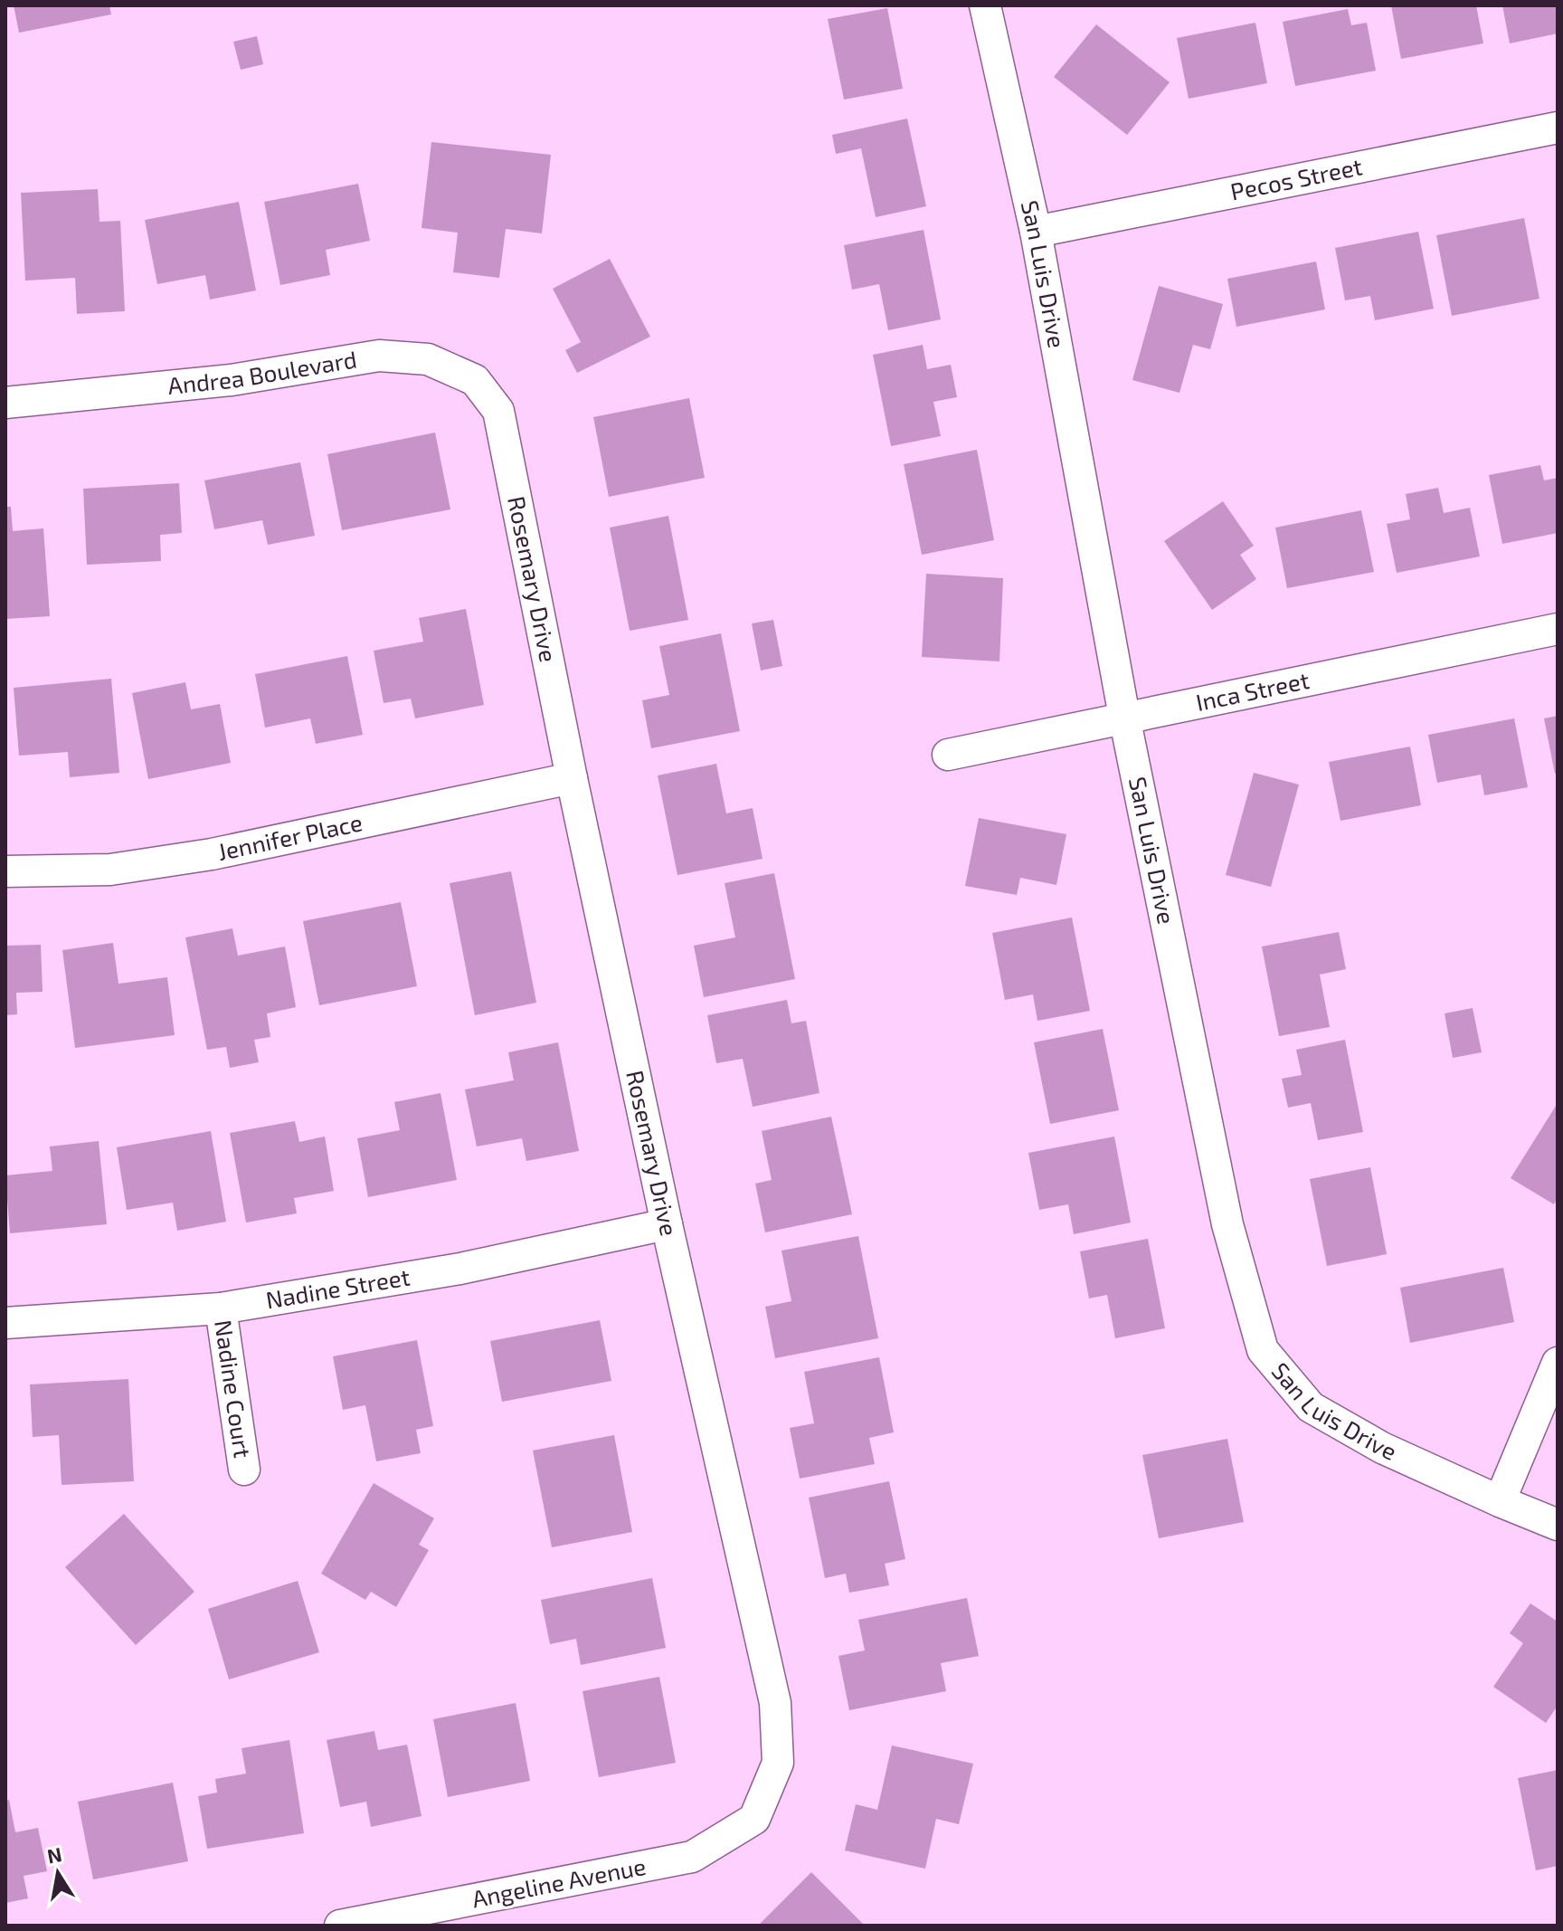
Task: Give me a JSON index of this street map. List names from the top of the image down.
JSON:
{
  "streets": {
    "street": [
      "Pecos Street",
      "San Luis Drive",
      "Andrea Boulevard",
      "Rosemary Drive",
      "Inca Street",
      "Jennifer Place",
      "Nadine Street",
      "Nadine Court",
      "Angeline Avenue"
    ]
  },
  "crossings": [
    ["Pecos Street", "San Luis Drive"],
    ["San Luis Drive", "Inca Street"],
    ["Andrea Boulevard", "Rosemary Drive"],
    ["Rosemary Drive", "Jennifer Place"],
    ["Rosemary Drive", "Nadine Street"],
    ["Rosemary Drive", "Angeline Avenue"],
    ["Nadine Street", "Nadine Court"]
  ],
  "north": "top"
}
